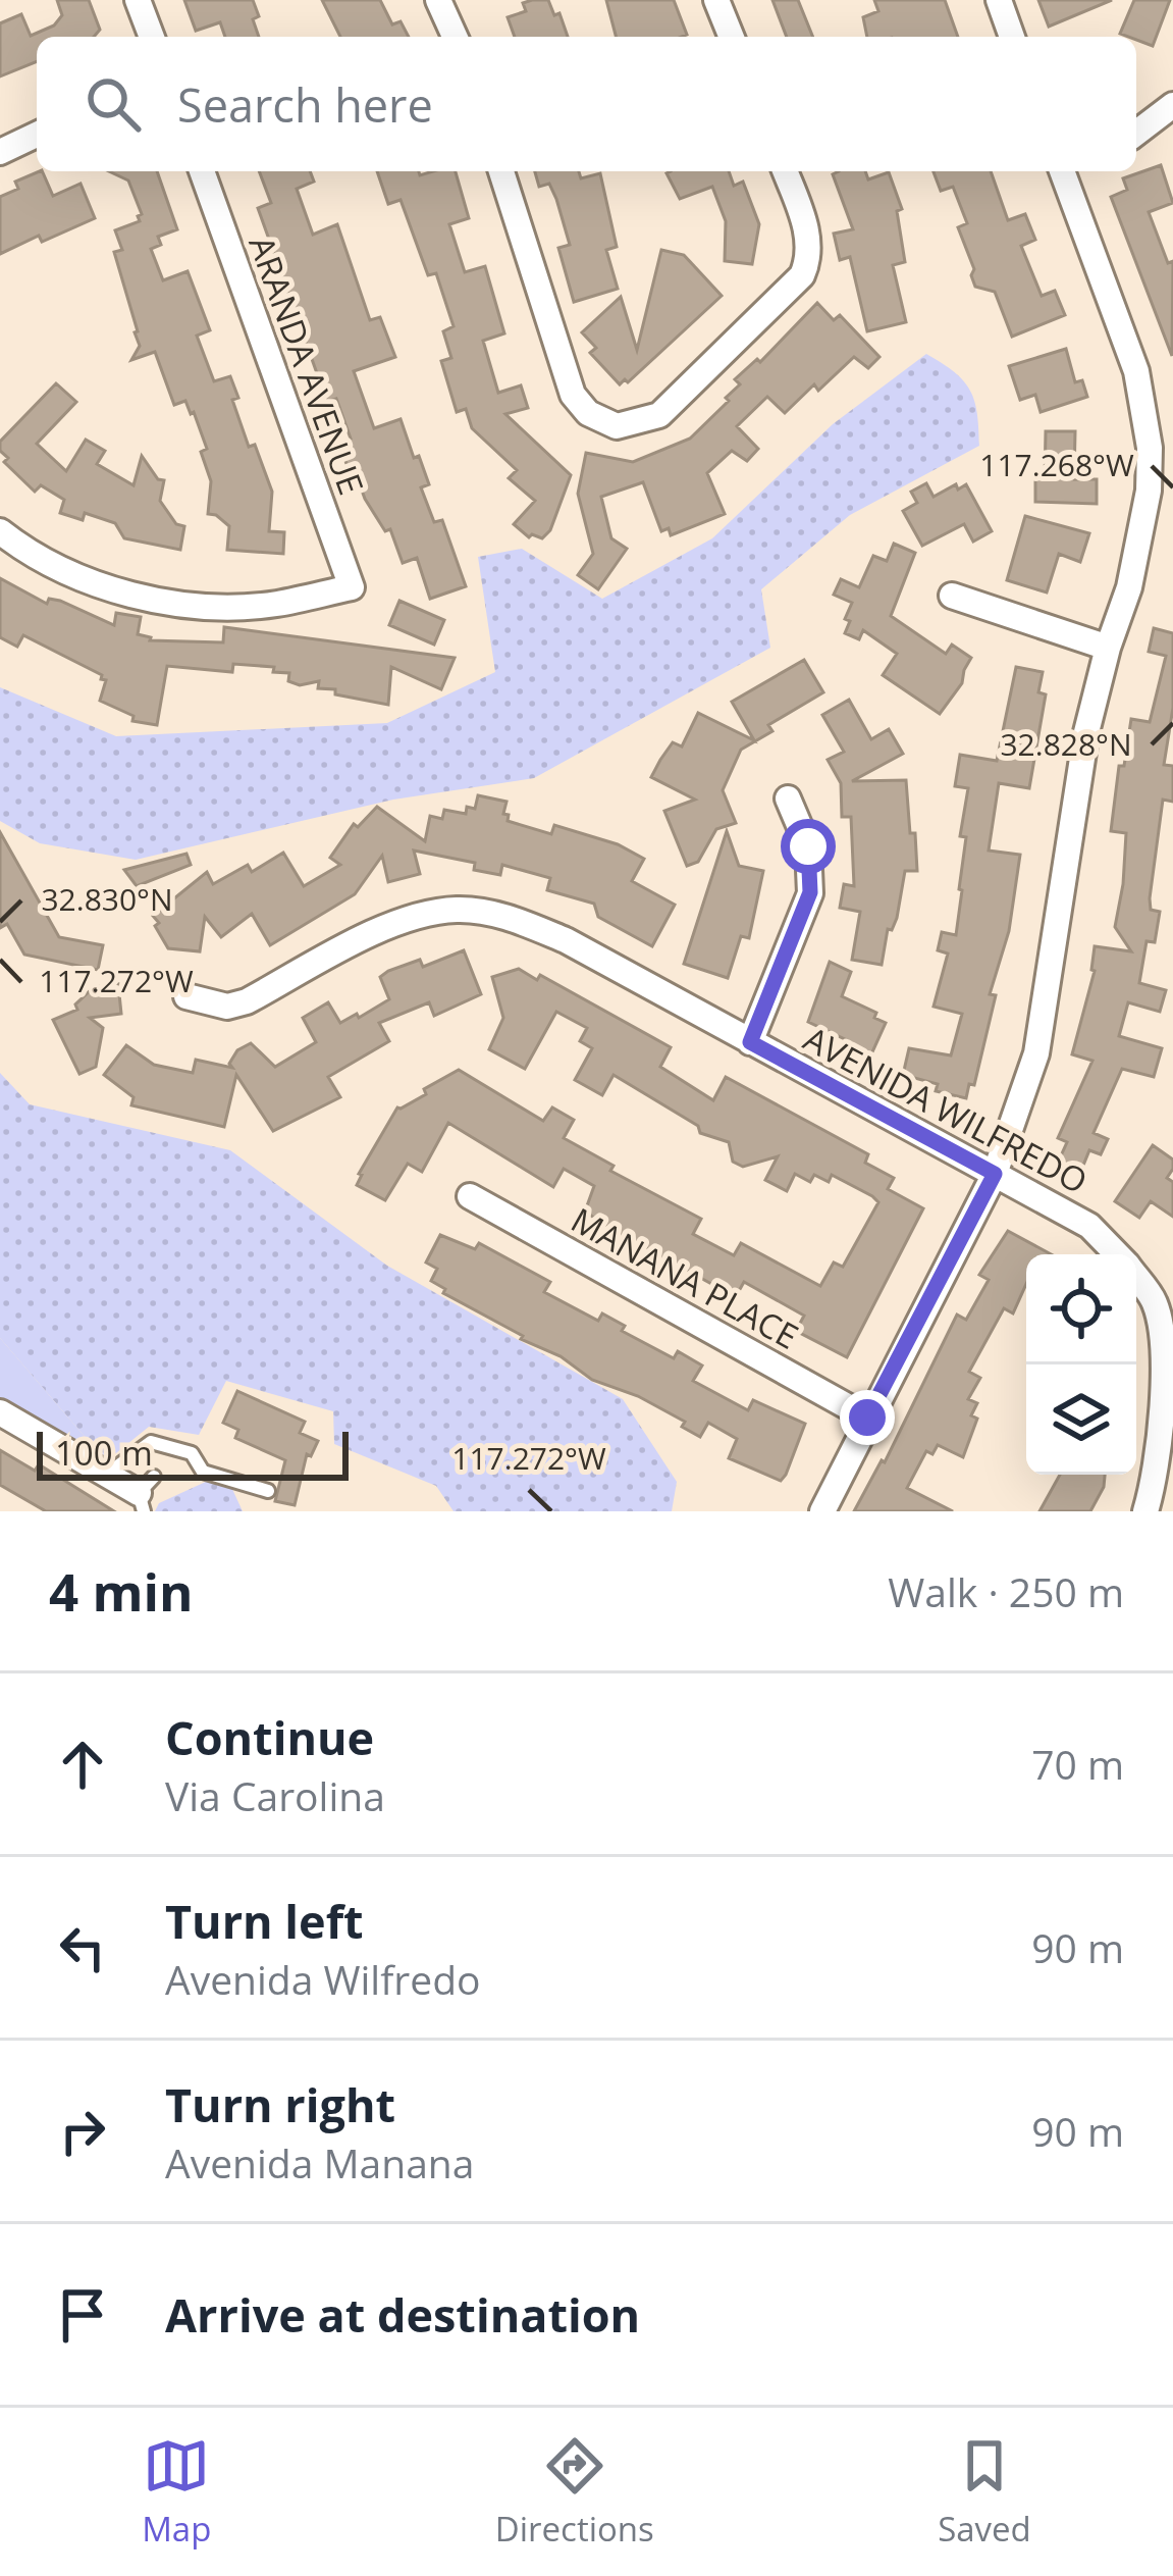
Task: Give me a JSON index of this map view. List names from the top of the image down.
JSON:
{
  "streets": {
    "street": ["ARANDA AVENUE", "AVENIDA WILFREDO", "MANANA PLACE"]
  },
  "scale_bar": "100 m",
  "page": {
    "search": "Search here",
    "scale": "100 m",
    "heading": ["4 min", "Walk · 250 m"],
    "list": [
      ["Continue", "Via Carolina", "70 m"],
      ["Turn left", "Avenida Wilfredo", "90 m"],
      ["Turn right", "Avenida Manana", "90 m"],
      "Arrive at destination"
    ],
    "nav": ["Map", "Directions", "Saved"]
  },
  "coordinates": [
    "117.268°W",
    "32.828°N",
    "32.830°N",
    "117.272°W"
  ]
}
